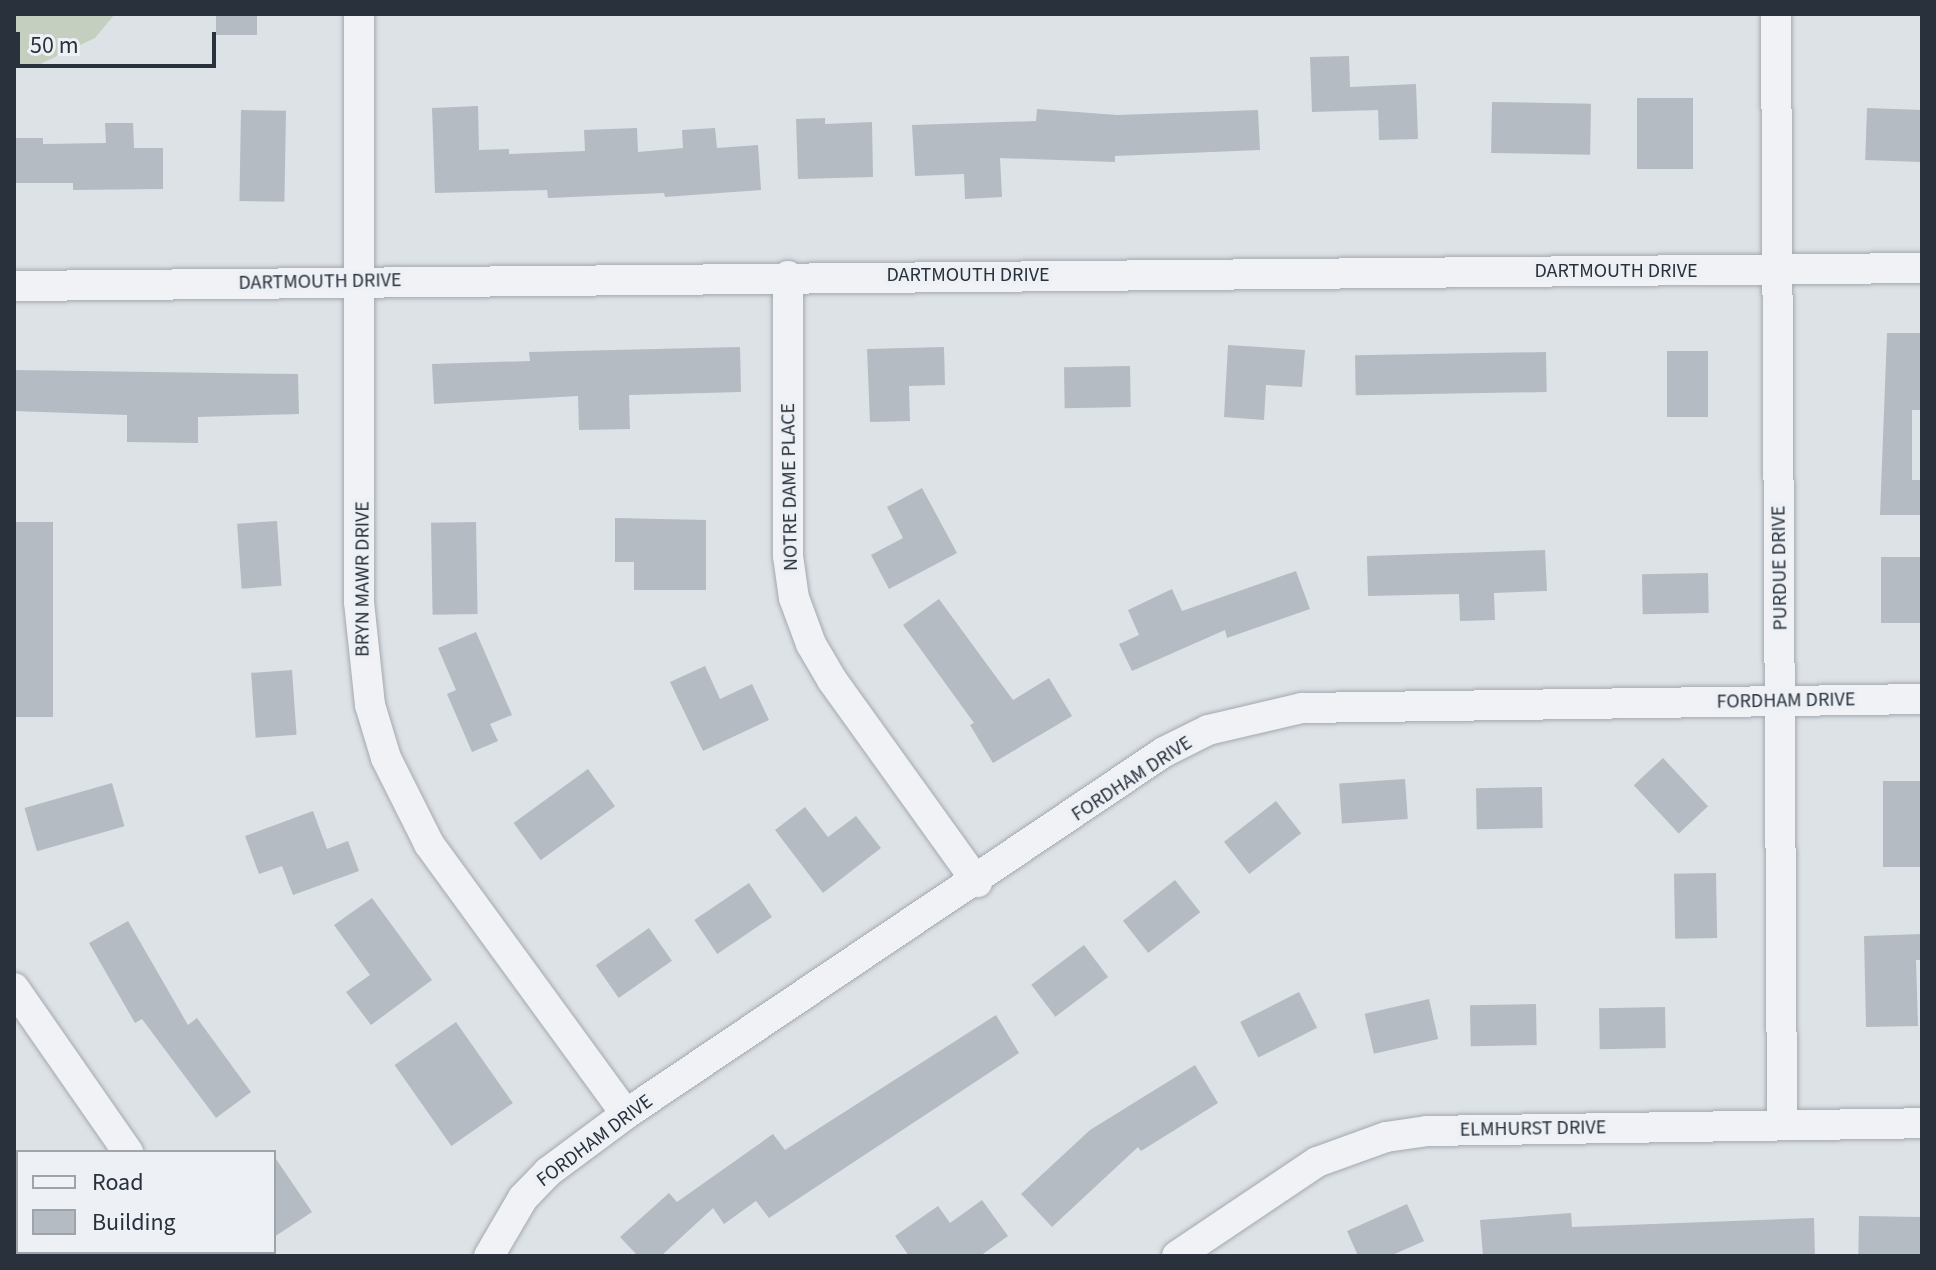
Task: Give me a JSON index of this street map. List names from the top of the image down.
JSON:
{
  "streets": {
    "street": [
      "DARTMOUTH DRIVE",
      "NOTRE DAME PLACE",
      "PURDUE DRIVE",
      "BRYN MAWR DRIVE",
      "FORDHAM DRIVE",
      "ELMHURST DRIVE"
    ]
  },
  "crossings": [
    ["DARTMOUTH DRIVE", "NOTRE DAME PLACE"],
    ["DARTMOUTH DRIVE", "PURDUE DRIVE"],
    ["DARTMOUTH DRIVE", "BRYN MAWR DRIVE"],
    ["NOTRE DAME PLACE", "FORDHAM DRIVE"],
    ["PURDUE DRIVE", "FORDHAM DRIVE"],
    ["PURDUE DRIVE", "ELMHURST DRIVE"],
    ["BRYN MAWR DRIVE", "FORDHAM DRIVE"]
  ],
  "legend": ["Road", "Building"],
  "scale_bar": "50 m"
}
